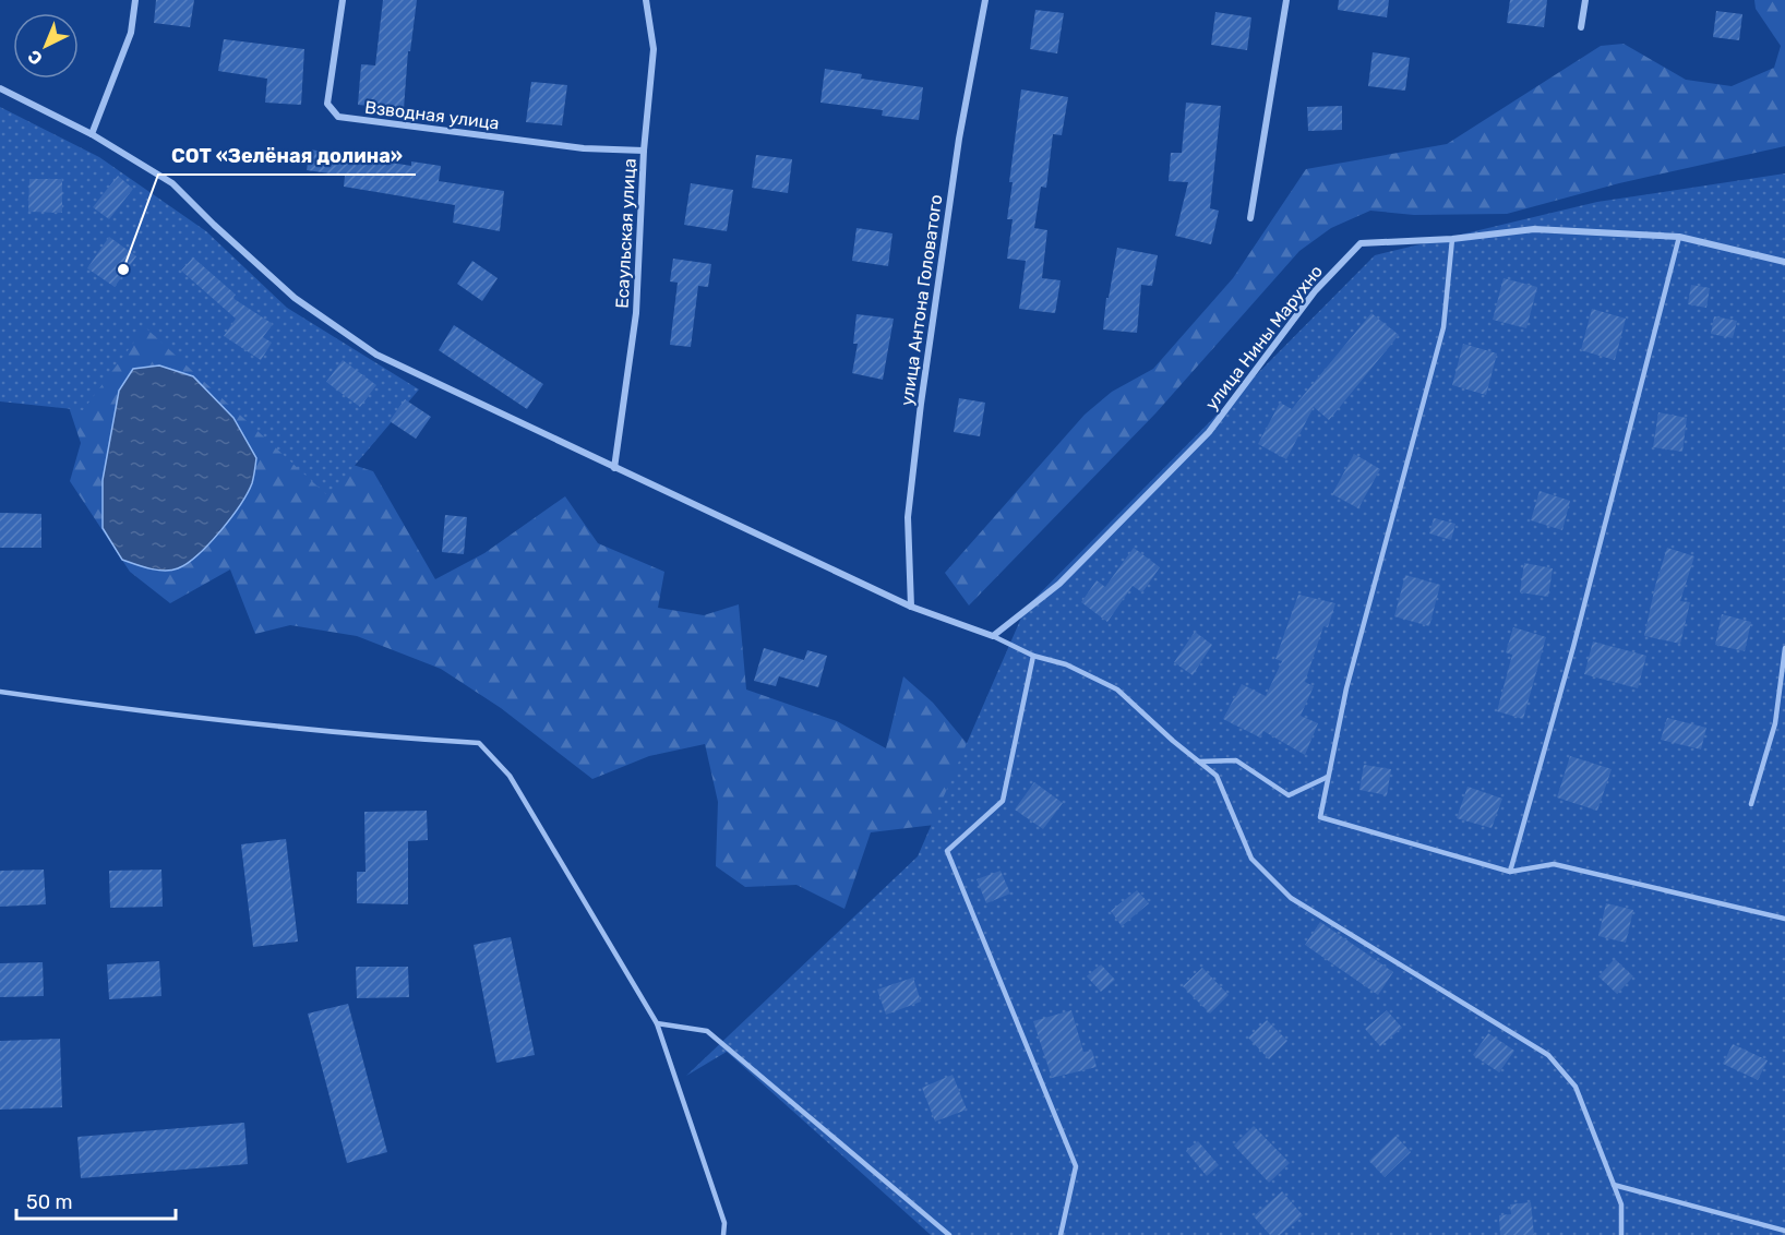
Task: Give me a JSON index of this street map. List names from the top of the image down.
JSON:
{
  "streets": {
    "street": [
      "Взводная улица",
      "Есаульская улица",
      "улица Антона Головатого",
      "улица Нины Марухно"
    ]
  },
  "crossings": [
    ["Взводная улица", "Есаульская улица"]
  ],
  "places": ["СОТ «Зелёная долина»"],
  "scale_bar": "50 m",
  "north": "bottom left"
}
